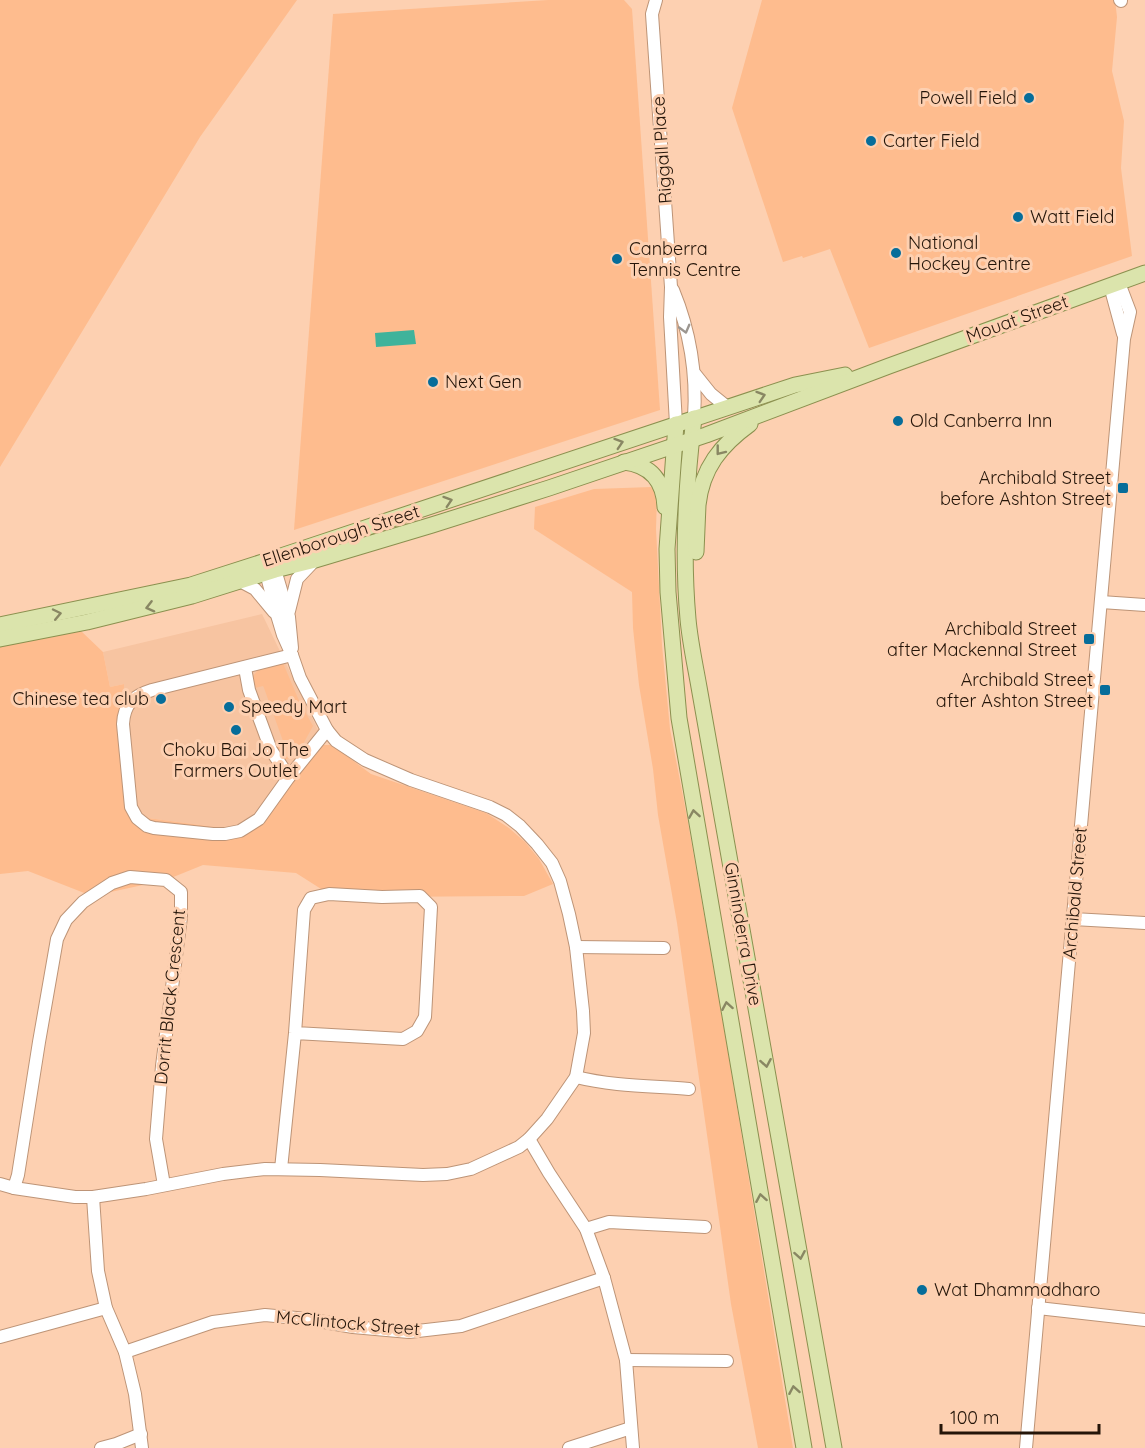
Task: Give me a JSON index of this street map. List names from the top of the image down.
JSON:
{
  "streets": {
    "main road": ["Mouat Street", "Ellenborough Street", "Ginninderra Drive"],
    "street": [
      "Riggall Place",
      "Archibald Street",
      "Dorrit Black Crescent",
      "McClintock Street"
    ]
  },
  "crossings": [
    ["Riggall Place", "Mouat Street"],
    ["Riggall Place", "Ellenborough Street"],
    ["Riggall Place", "Ginninderra Drive"],
    ["Mouat Street", "Ellenborough Street"],
    ["Mouat Street", "Archibald Street"],
    ["Mouat Street", "Ginninderra Drive"],
    ["Ellenborough Street", "Ginninderra Drive"]
  ],
  "places": {
    "other": [
      "Powell Field",
      "Carter Field",
      "Watt Field",
      "National Hockey Centre",
      "Canberra Tennis Centre",
      "Next Gen",
      "Old Canberra Inn",
      "Chinese tea club",
      "Speedy Mart",
      "Choku Bai Jo The Farmers Outlet",
      "Wat Dhammadharo"
    ],
    "transit": ["Archibald Street before Ashton Street", "Archibald Street after Mackennal Street", "Archibald Street after Ashton Street"]
  },
  "scale_bar": "100 m"
}
